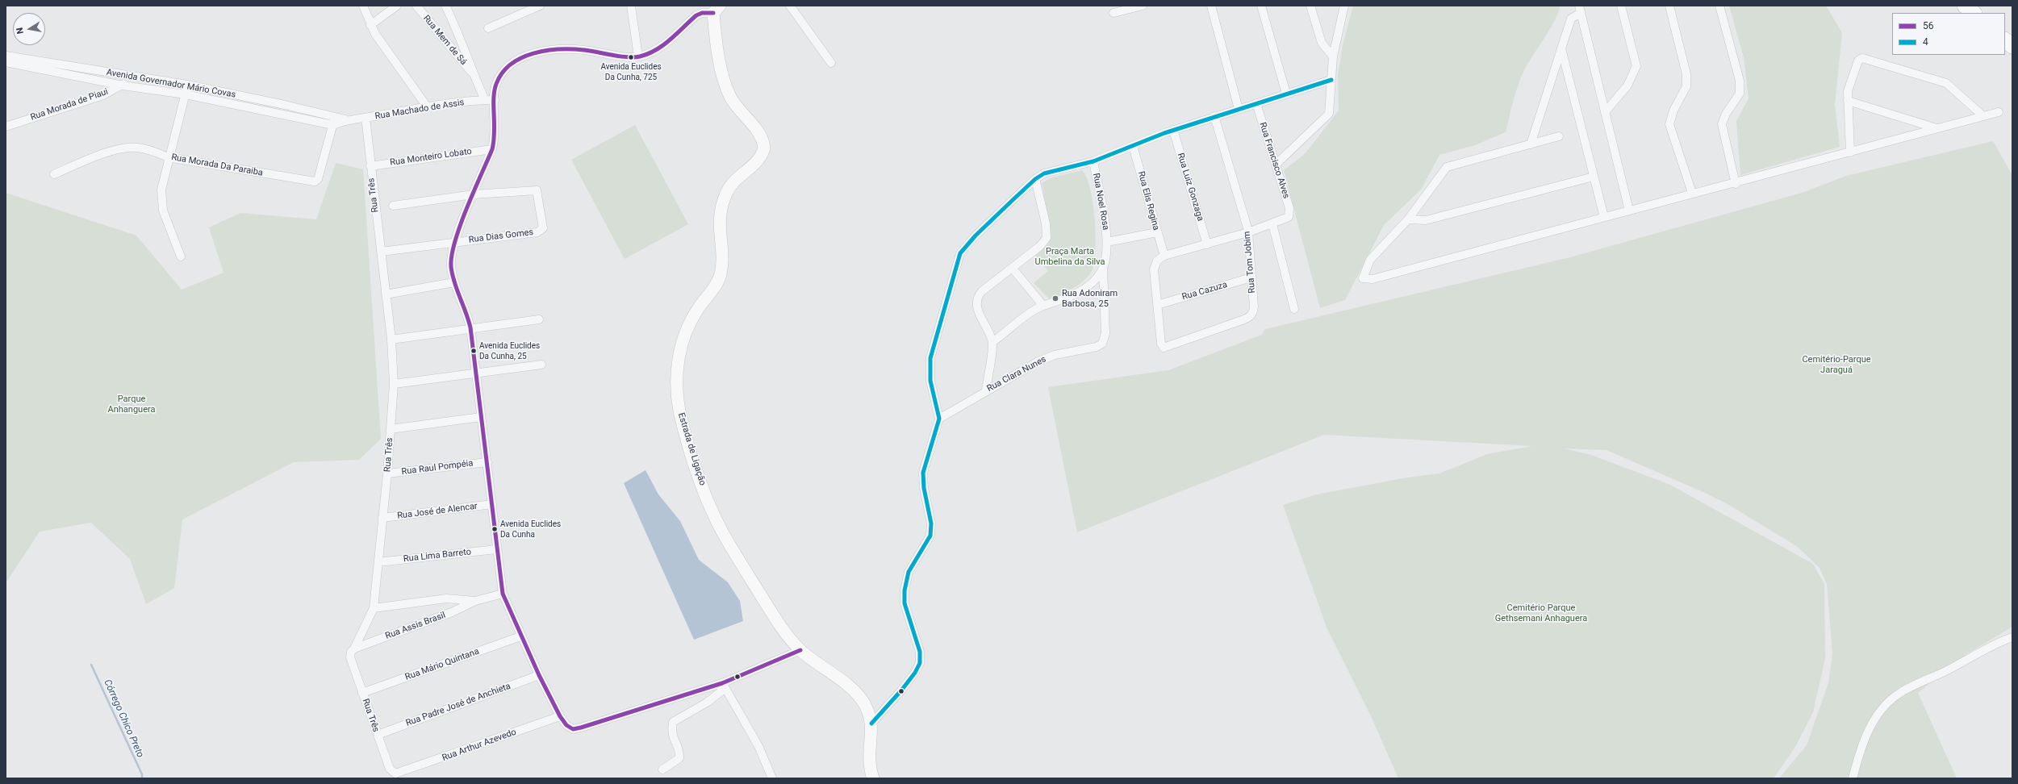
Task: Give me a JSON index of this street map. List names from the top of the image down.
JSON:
{
  "streets": {
    "main road": ["Estrada de Ligação"],
    "street": [
      "Rua Mem de Sá",
      "Avenida Governador Mário Covas",
      "Rua Morada de Piaui",
      "Rua Machado de Assis",
      "Rua Monteiro Lobato",
      "Rua Francisco Alves",
      "Rua Morada Da Paraiba",
      "Rua Luiz Gonzaga",
      "Rua Três",
      "Rua Elis Regina",
      "Rua Noel Rosa",
      "Rua Dias Gomes",
      "Rua Tom Jobim",
      "Rua Cazuza",
      "Rua Clara Nunes",
      "Rua Raul Pompéia",
      "Rua José de Alencar",
      "Rua Lima Barreto",
      "Rua Assis Brasil",
      "Rua Mário Quintana",
      "Rua Padre José de Anchieta",
      "Rua Arthur Azevedo"
    ]
  },
  "crossings": [
    ["Avenida Governador Mário Covas", "Rua Morada de Piaui"],
    ["Avenida Governador Mário Covas", "Rua Machado de Assis"],
    ["Avenida Governador Mário Covas", "Rua Morada Da Paraiba"],
    ["Rua Machado de Assis", "Rua Morada Da Paraiba"],
    ["Rua Machado de Assis", "Rua Três"],
    ["Rua Monteiro Lobato", "Rua Três"],
    ["Rua Três", "Rua Dias Gomes"],
    ["Rua Três", "Rua Raul Pompéia"],
    ["Rua Três", "Rua José de Alencar"],
    ["Rua Três", "Rua Lima Barreto"],
    ["Rua Três", "Rua Assis Brasil"],
    ["Rua Três", "Rua Mário Quintana"],
    ["Rua Três", "Rua Padre José de Anchieta"],
    ["Rua Três", "Rua Arthur Azevedo"],
    ["Rua Noel Rosa", "Rua Clara Nunes"],
    ["Rua Tom Jobim", "Rua Cazuza"]
  ],
  "water": ["Córrego Chico Preto"],
  "parks": [
    "Praça Marta Umbelina da Silva",
    "Cemitério-Parque Jaraguá",
    "Parque Anhanguera",
    "Cemitério Parque Gethsemani Anhaguera"
  ],
  "places": [
    "Avenida Euclides Da Cunha, 725",
    "Rua Adoniram Barbosa, 25",
    "Avenida Euclides Da Cunha, 25",
    "Avenida Euclides Da Cunha"
  ],
  "lines": ["transit line 56", "transit line 4"],
  "legend": ["56", "4"],
  "north": "left"
}
